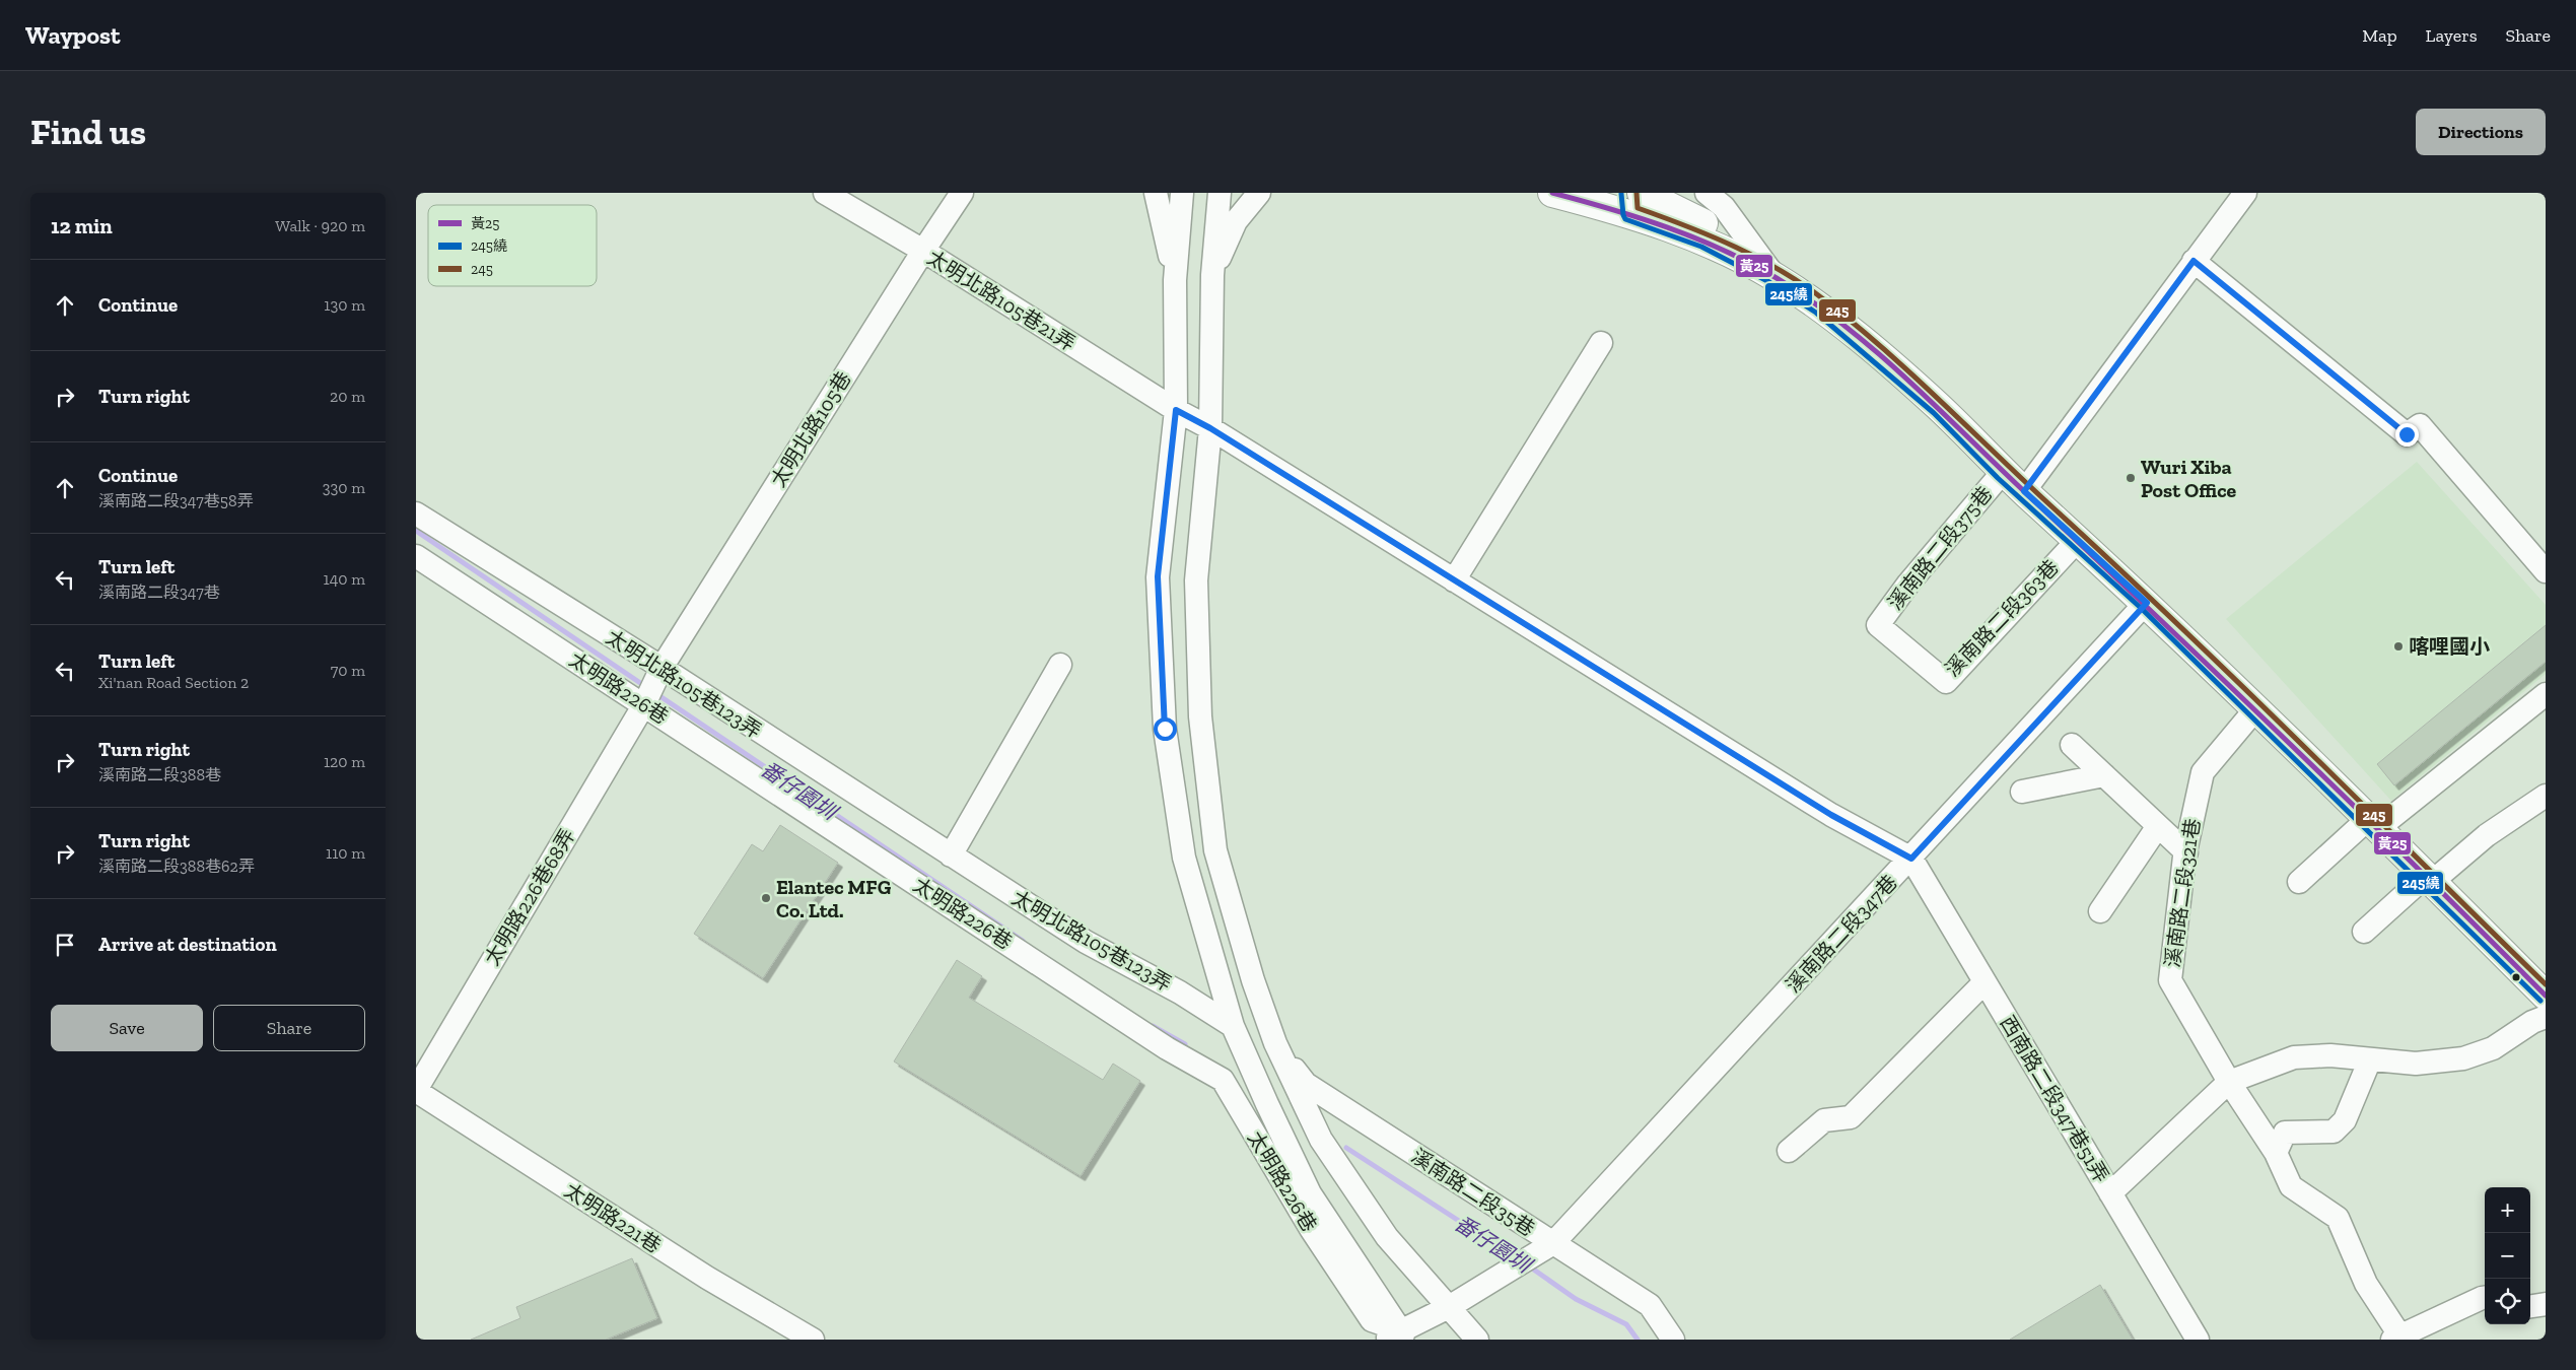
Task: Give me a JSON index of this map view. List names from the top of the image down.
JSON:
{
  "streets": {
    "street": [
      "太明北路105巷21弄",
      "太明北路105巷",
      "溪南路二段375巷",
      "溪南路二段363巷",
      "太明北路105巷123弄",
      "太明路226巷",
      "溪南路二段321巷",
      "太明路226巷68弄",
      "溪南路二段347巷",
      "西南路二段347巷51弄",
      "溪南路二段35巷",
      "太明路221巷"
    ]
  },
  "crossings": [
    ["太明北路105巷21弄", "太明北路105巷"],
    ["太明北路105巷21弄", "溪南路二段347巷"],
    ["太明北路105巷21弄", "西南路二段347巷51弄"],
    ["太明北路105巷", "太明北路105巷123弄"],
    ["太明北路105巷", "太明路226巷"],
    ["太明北路105巷", "太明路226巷68弄"],
    ["溪南路二段375巷", "溪南路二段363巷"],
    ["太明路226巷", "太明路226巷68弄"],
    ["太明路226巷", "溪南路二段347巷"],
    ["太明路226巷68弄", "太明路221巷"],
    ["溪南路二段347巷", "西南路二段347巷51弄"],
    ["溪南路二段347巷", "溪南路二段35巷"]
  ],
  "water": ["番仔園圳"],
  "places": ["Wuri Xiba Post Office", "喀哩國小", "Elantec MFG Co. Ltd."],
  "lines": ["transit line 黃25", "transit line 245", "transit line 245繞"],
  "legend": ["黃25", "245繞", "245"],
  "page": {
    "header": "Waypost",
    "nav": ["Map", "Layers", "Share"],
    "buttons": [
      "Directions",
      ["Save", "Share"]
    ],
    "title": "Find us",
    "heading": ["12 min", "Walk · 920 m"],
    "list": [
      ["Continue", "130 m"],
      ["Turn right", "20 m"],
      ["Continue", "溪南路二段347巷58弄", "330 m"],
      ["Turn left", "溪南路二段347巷", "140 m"],
      ["Turn left", "Xi'nan Road Section 2", "70 m"],
      ["Turn right", "溪南路二段388巷", "120 m"],
      ["Turn right", "溪南路二段388巷62弄", "110 m"],
      "Arrive at destination"
    ],
    "map_buttons": ["+", "−"]
  }
}
